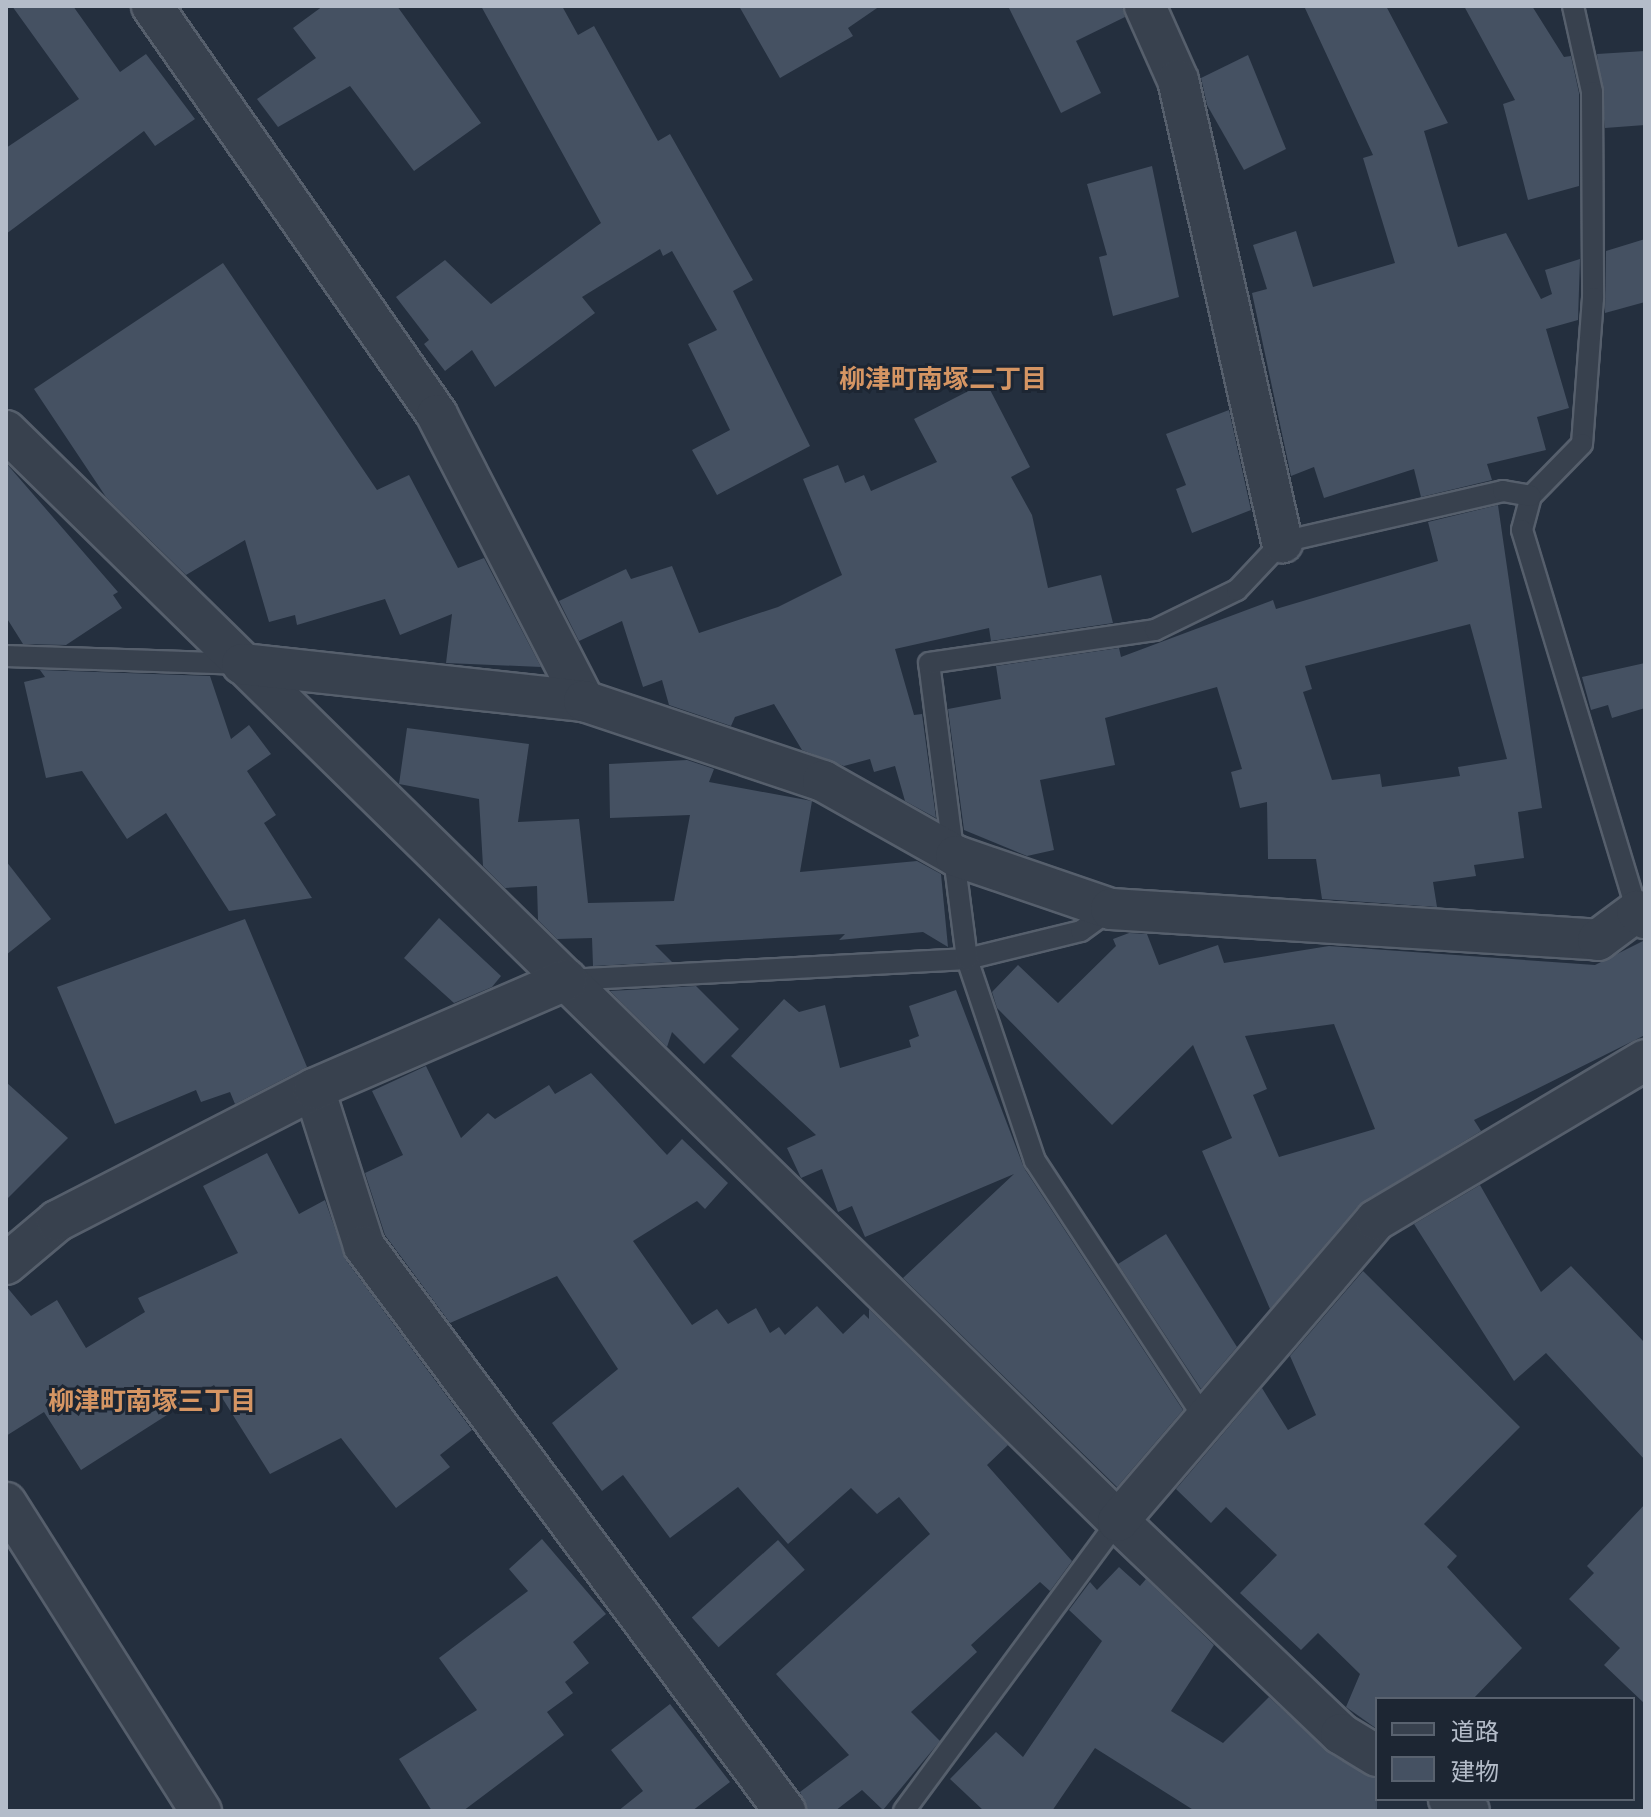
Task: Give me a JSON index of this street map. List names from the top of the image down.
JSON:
{
  "districts": ["柳津町南塚二丁目", "柳津町南塚三丁目"],
  "legend": ["道路", "建物"]
}
